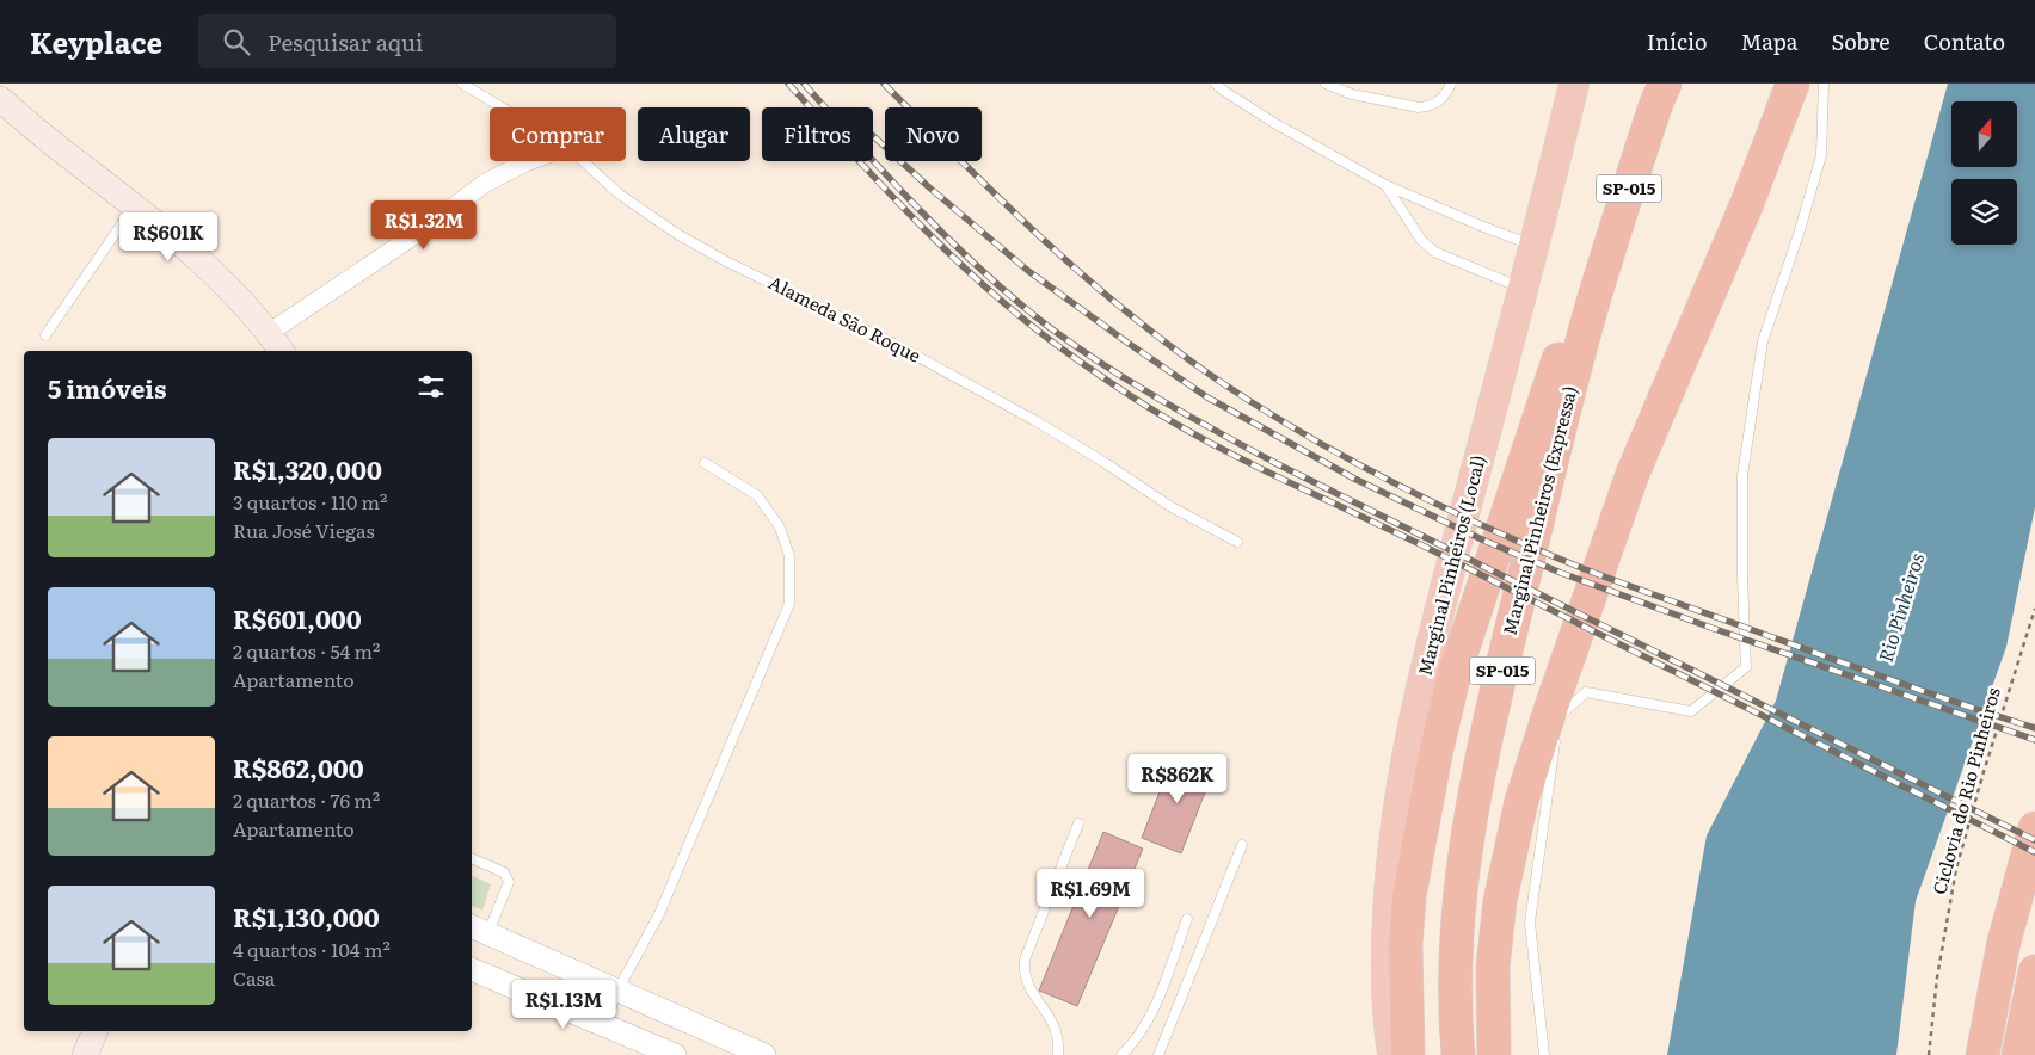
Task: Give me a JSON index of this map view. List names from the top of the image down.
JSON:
{
  "streets": {
    "highway": ["SP-015", "Marginal Pinheiros (Expressa)", "Marginal Pinheiros (Local)"],
    "lane": ["Alameda São Roque"],
    "path": ["Ciclovia do Rio Pinheiros"]
  },
  "water": ["Rio Pinheiros"],
  "north": "top",
  "page": {
    "header": "Keyplace",
    "search": "Pesquisar aqui",
    "nav": [
      "Início",
      "Mapa",
      "Sobre",
      "Contato"
    ],
    "chip": [
      "Comprar",
      "Alugar",
      "Filtros",
      "Novo"
    ],
    "price": [
      "R$1.32M",
      "R$601K",
      "R$862K",
      "R$1.69M",
      "R$1.13M"
    ],
    "heading": "5 imóveis",
    "list": [
      {
        "name": "R$1,320,000",
        "note": "3 quartos · 110 m² · Rua José Viegas"
      },
      {
        "name": "R$601,000",
        "note": "2 quartos · 54 m² · Apartamento"
      },
      {
        "name": "R$862,000",
        "note": "2 quartos · 76 m² · Apartamento"
      },
      {
        "name": "R$1,130,000",
        "note": "4 quartos · 104 m² · Casa"
      }
    ]
  }
}
